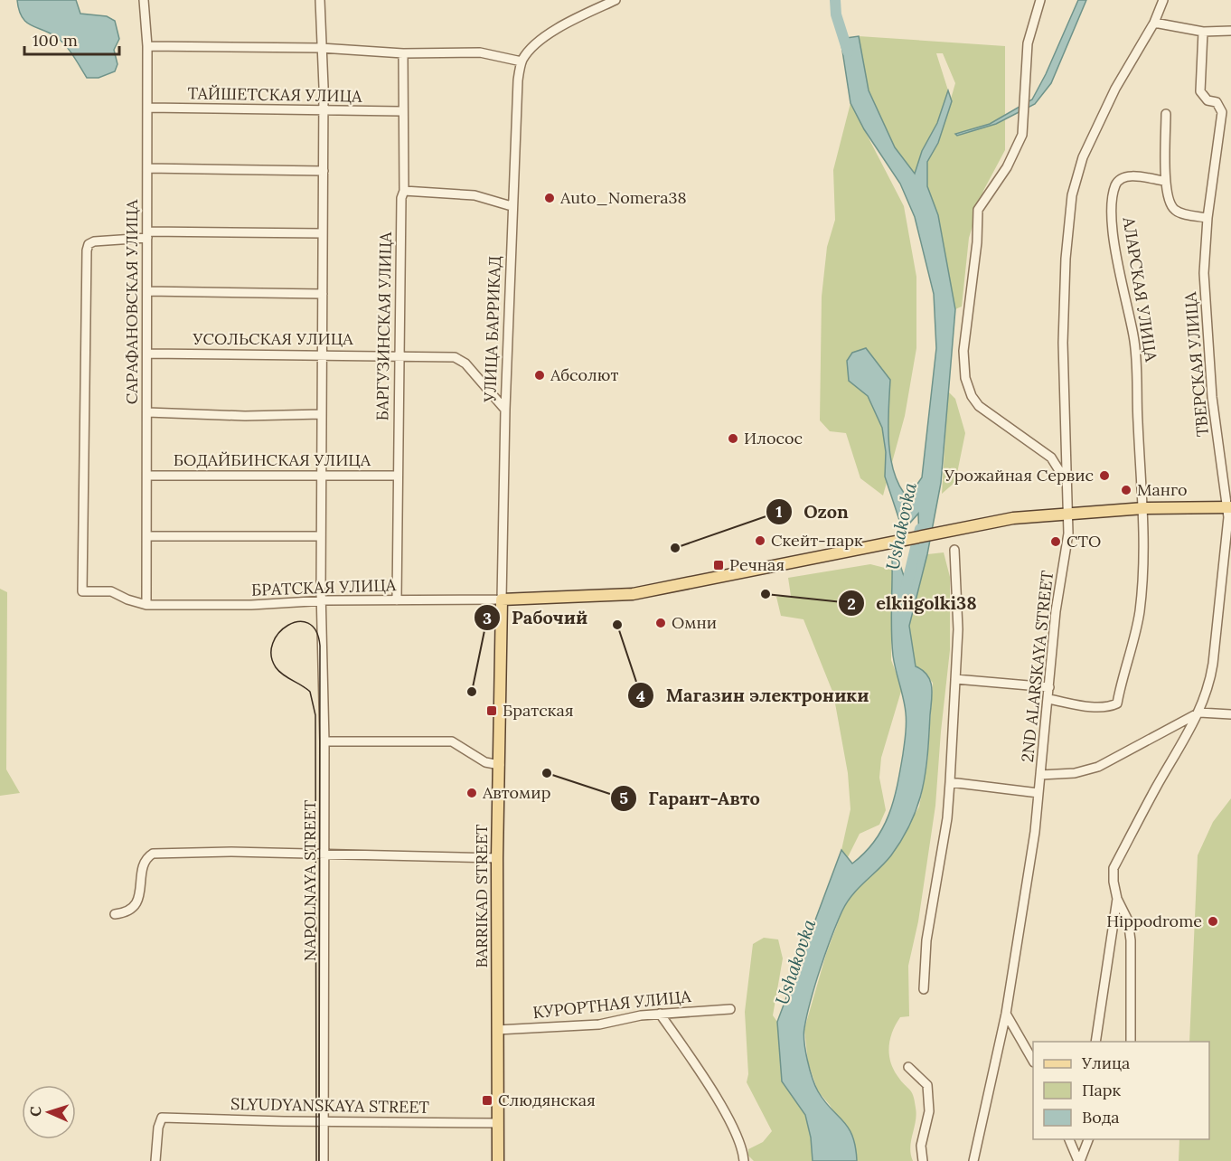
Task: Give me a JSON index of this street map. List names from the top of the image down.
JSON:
{
  "streets": {
    "main road": ["BARRIKAD STREET"],
    "street": [
      "ТАЙШЕТСКАЯ УЛИЦА",
      "АЛАРСКАЯ УЛИЦА",
      "САРАФАНОВСКАЯ УЛИЦА",
      "БАРГУЗИНСКАЯ УЛИЦА",
      "УЛИЦА БАРРИКАД",
      "УСОЛЬСКАЯ УЛИЦА",
      "ТВЕРСКАЯ УЛИЦА",
      "БОДАЙБИНСКАЯ УЛИЦА",
      "БРАТСКАЯ УЛИЦА",
      "2ND ALARSKAYA STREET",
      "NAPOLNAYA STREET",
      "КУРОРТНАЯ УЛИЦА",
      "SLYUDYANSKAYA STREET"
    ]
  },
  "crossings": [
    ["ТАЙШЕТСКАЯ УЛИЦА", "САРАФАНОВСКАЯ УЛИЦА"],
    ["ТАЙШЕТСКАЯ УЛИЦА", "БАРГУЗИНСКАЯ УЛИЦА"],
    ["ТАЙШЕТСКАЯ УЛИЦА", "NAPOLNAYA STREET"],
    ["АЛАРСКАЯ УЛИЦА", "2ND ALARSKAYA STREET"],
    ["САРАФАНОВСКАЯ УЛИЦА", "УСОЛЬСКАЯ УЛИЦА"],
    ["САРАФАНОВСКАЯ УЛИЦА", "БОДАЙБИНСКАЯ УЛИЦА"],
    ["САРАФАНОВСКАЯ УЛИЦА", "БРАТСКАЯ УЛИЦА"],
    ["БАРГУЗИНСКАЯ УЛИЦА", "УСОЛЬСКАЯ УЛИЦА"],
    ["БАРГУЗИНСКАЯ УЛИЦА", "БОДАЙБИНСКАЯ УЛИЦА"],
    ["БАРГУЗИНСКАЯ УЛИЦА", "БРАТСКАЯ УЛИЦА"],
    ["УЛИЦА БАРРИКАД", "УСОЛЬСКАЯ УЛИЦА"],
    ["УЛИЦА БАРРИКАД", "БРАТСКАЯ УЛИЦА"],
    ["УЛИЦА БАРРИКАД", "BARRIKAD STREET"],
    ["УСОЛЬСКАЯ УЛИЦА", "NAPOLNAYA STREET"],
    ["БОДАЙБИНСКАЯ УЛИЦА", "NAPOLNAYA STREET"],
    ["БРАТСКАЯ УЛИЦА", "NAPOLNAYA STREET"],
    ["БРАТСКАЯ УЛИЦА", "BARRIKAD STREET"],
    ["NAPOLNAYA STREET", "SLYUDYANSKAYA STREET"],
    ["BARRIKAD STREET", "КУРОРТНАЯ УЛИЦА"],
    ["BARRIKAD STREET", "SLYUDYANSKAYA STREET"]
  ],
  "water": ["Ushakovka"],
  "places": {
    "other": [
      "Auto_Nomera38",
      "Абсолют",
      "Илосос",
      "Урожайная Сервис",
      "Манго",
      "Скейт-парк",
      "СТО",
      "Ozon",
      "elkiigolki38",
      "Омни",
      "Магазин электроники",
      "Рабочий",
      "Гарант-Авто",
      "Автомир",
      "Hippodrome"
    ],
    "transit": ["Речная", "Братская", "Слюдянская"]
  },
  "legend": ["Улица", "Парк", "Вода"],
  "scale_bar": "100 m",
  "north": "left"
}
